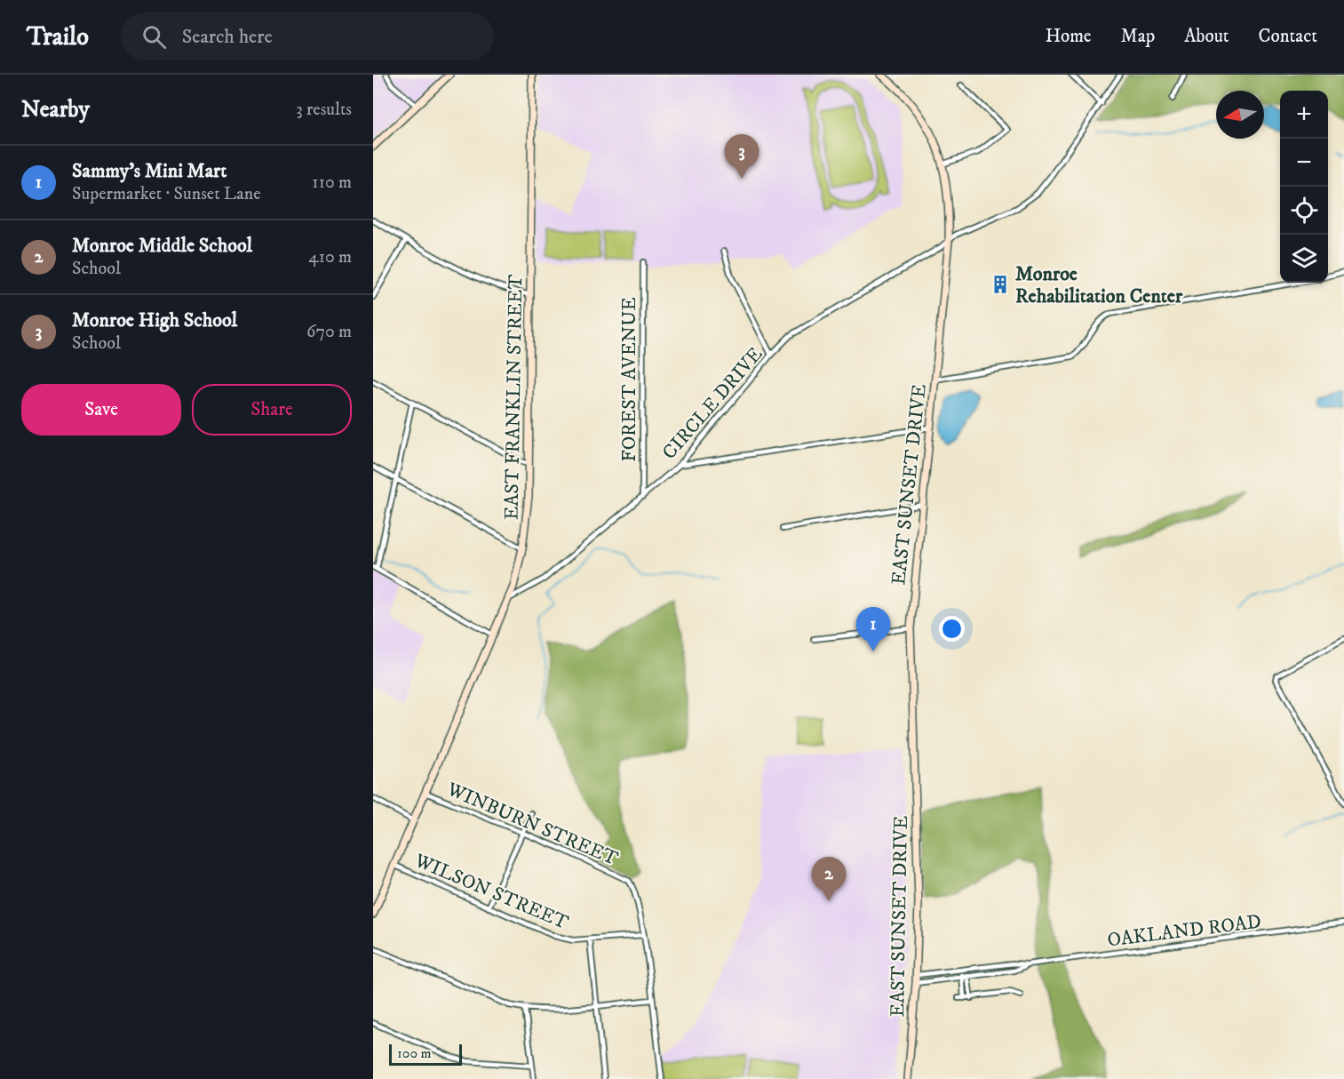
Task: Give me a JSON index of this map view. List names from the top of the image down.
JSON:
{
  "streets": {
    "street": [
      "FOREST AVENUE",
      "EAST FRANKLIN STREET",
      "CIRCLE DRIVE",
      "EAST SUNSET DRIVE",
      "WINBURN STREET",
      "WILSON STREET",
      "OAKLAND ROAD"
    ]
  },
  "crossings": [
    ["FOREST AVENUE", "CIRCLE DRIVE"],
    ["EAST FRANKLIN STREET", "CIRCLE DRIVE"],
    ["EAST FRANKLIN STREET", "WINBURN STREET"],
    ["EAST FRANKLIN STREET", "WILSON STREET"],
    ["CIRCLE DRIVE", "EAST SUNSET DRIVE"],
    ["EAST SUNSET DRIVE", "OAKLAND ROAD"],
    ["WINBURN STREET", "WILSON STREET"]
  ],
  "places": {
    "building": ["Monroe Rehabilitation Center"]
  },
  "scale_bar": "100 m",
  "north": "left",
  "page": {
    "header": "Trailo",
    "search": "Search here",
    "nav": [
      "Home",
      "Map",
      "About",
      "Contact"
    ],
    "heading": ["Nearby", "3 results"],
    "map_buttons": ["+", "−"],
    "pins": ["3", "1", "2"],
    "list": [
      {
        "mark": "1",
        "name": "Sammy's Mini Mart",
        "note": "Supermarket · Sunset Lane",
        "value": "110 m"
      },
      {
        "mark": "2",
        "name": "Monroe Middle School",
        "note": "School",
        "value": "410 m"
      },
      {
        "mark": "3",
        "name": "Monroe High School",
        "note": "School",
        "value": "670 m"
      }
    ],
    "buttons": ["Save", "Share"],
    "scale": "100 m"
  }
}
